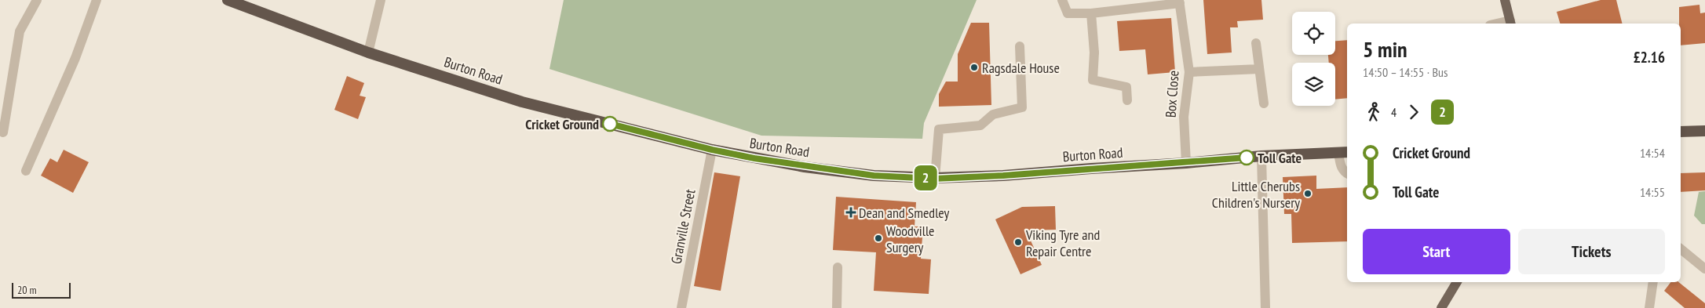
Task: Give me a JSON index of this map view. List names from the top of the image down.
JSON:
{
  "streets": {
    "highway": ["Burton Road"],
    "street": ["Box Close", "Granville Street"]
  },
  "crossings": [
    ["Burton Road", "Box Close"],
    ["Burton Road", "Granville Street"]
  ],
  "places": {
    "other": [
      "Ragsdale House",
      "Cricket Ground",
      "Toll Gate",
      "Little Cherubs Children's Nursery",
      "Woodville Surgery",
      "Viking Tyre and Repair Centre"
    ],
    "health": ["Dean and Smedley"]
  },
  "lines": ["bus line 2"],
  "scale_bar": "20 m",
  "page": {
    "on_map": "2",
    "heading": ["5 min", "14:50 – 14:55 · Bus", "£2.16"],
    "legs": ["4", "2"],
    "list": [
      {
        "name": "Cricket Ground",
        "value": "14:54"
      },
      {
        "name": "Toll Gate",
        "value": "14:55"
      }
    ],
    "buttons": ["Start", "Tickets"],
    "scale": "20 m"
  }
}
